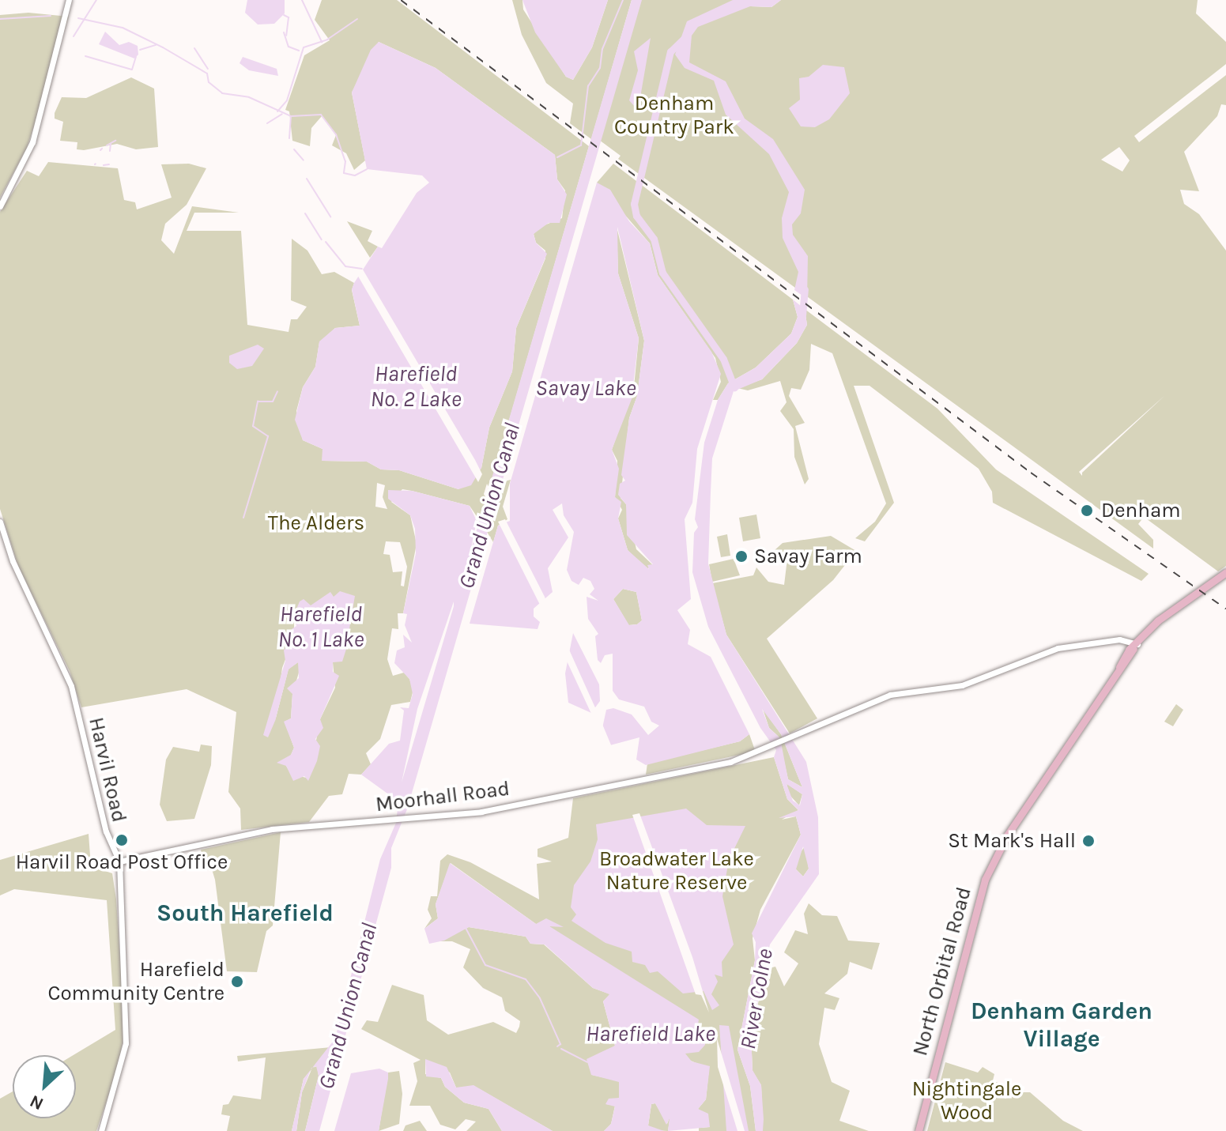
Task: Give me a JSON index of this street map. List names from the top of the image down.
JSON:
{
  "streets": {
    "main road": ["North Orbital Road"],
    "street": ["Harvil Road", "Moorhall Road"]
  },
  "crossings": [
    ["Harvil Road", "Moorhall Road"],
    ["Moorhall Road", "North Orbital Road"]
  ],
  "districts": ["South Harefield", "Denham Garden Village"],
  "water": [
    "Harefield No. 2 Lake",
    "Savay Lake",
    "Grand Union Canal",
    "Harefield No. 1 Lake",
    "River Colne",
    "Harefield Lake"
  ],
  "parks": [
    "Denham Country Park",
    "The Alders",
    "Broadwater Lake Nature Reserve",
    "Nightingale Wood"
  ],
  "places": [
    "Denham",
    "Savay Farm",
    "Harvil Road Post Office",
    "St Mark's Hall",
    "Harefield Community Centre"
  ],
  "north": "bottom left"
}
